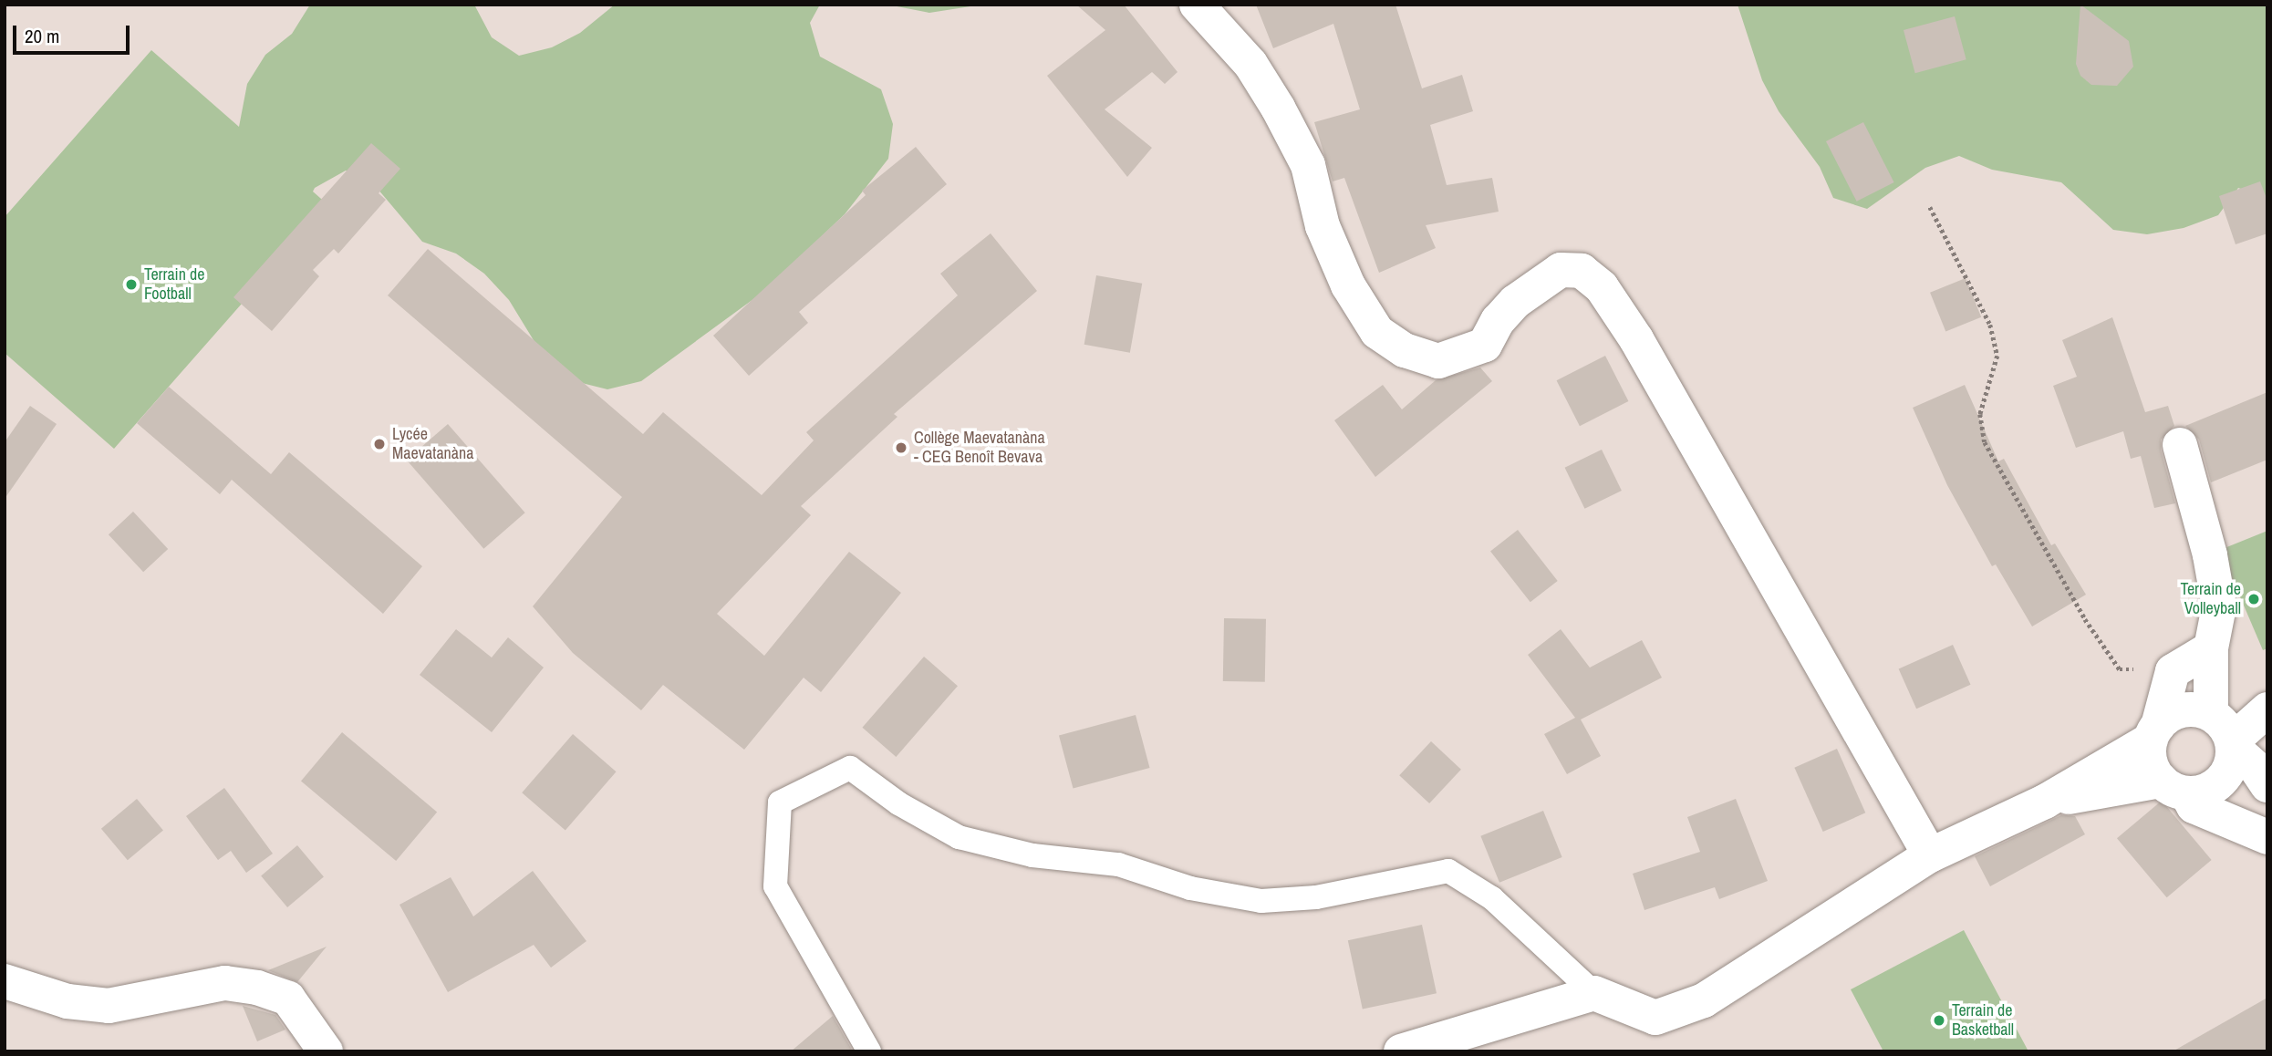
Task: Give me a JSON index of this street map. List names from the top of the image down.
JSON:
{
  "places": [
    "Terrain de Football",
    "Lycée Maevatanàna",
    "Collège Maevatanàna - CEG Benoît Bevava",
    "Terrain de Volleyball",
    "Terrain de Basketball"
  ],
  "scale_bar": "20 m"
}
